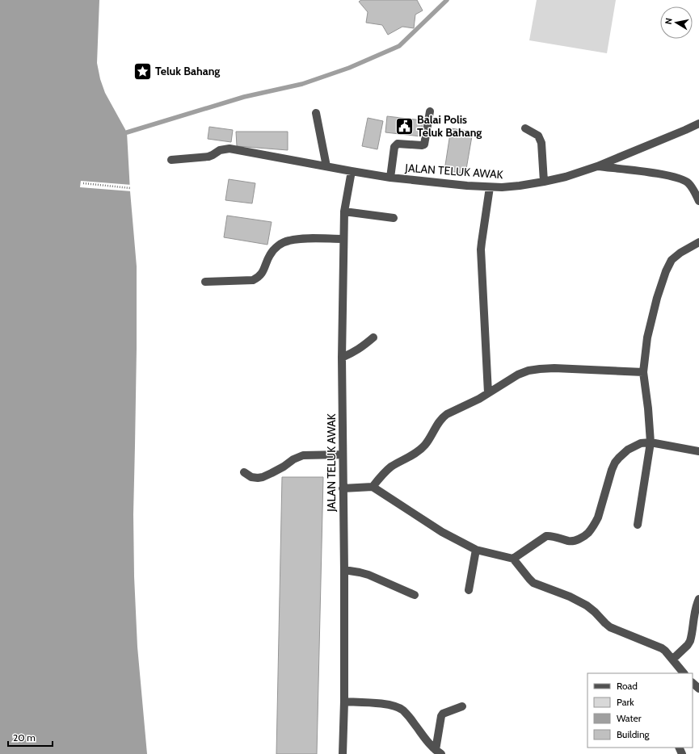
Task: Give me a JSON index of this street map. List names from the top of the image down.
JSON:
{
  "streets": {
    "street": ["JALAN TELUK AWAK"]
  },
  "places": {
    "place": ["Teluk Bahang"],
    "public building": ["Balai Polis Teluk Bahang"]
  },
  "legend": [
    "Road",
    "Park",
    "Water",
    "Building"
  ],
  "scale_bar": "20 m",
  "north": "left"
}
